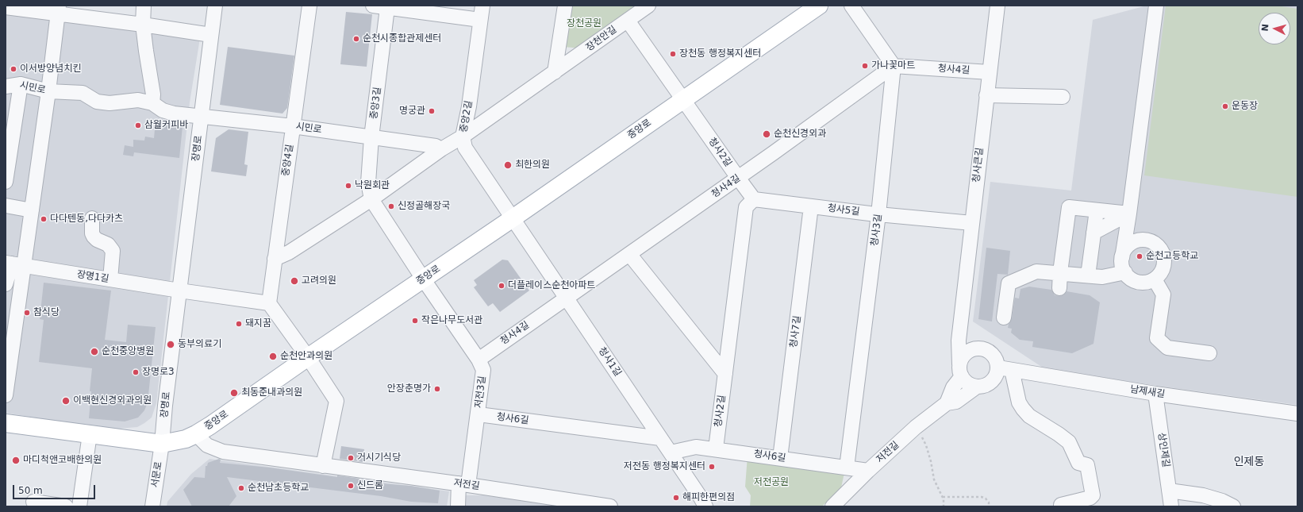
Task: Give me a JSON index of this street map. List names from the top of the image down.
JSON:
{
  "streets": {
    "main road": ["중앙로"],
    "street": [
      "장천안길",
      "청사4길",
      "시민로",
      "중앙3길",
      "중앙2길",
      "장명로",
      "청사2길",
      "중앙4길",
      "청사큰길",
      "청사5길",
      "청사3길",
      "장명1길",
      "청사7길",
      "청사1길",
      "저전3길",
      "남제새길",
      "청사6길",
      "상인제길",
      "저전길",
      "서문로"
    ]
  },
  "crossings": [
    ["장천안길", "중앙2길"],
    ["장천안길", "청사2길"],
    ["청사4길", "청사2길"],
    ["청사4길", "청사큰길"],
    ["청사4길", "청사3길"],
    ["청사4길", "청사1길"],
    ["청사4길", "저전3길"],
    ["시민로", "중앙3길"],
    ["시민로", "장명로"],
    ["시민로", "중앙4길"],
    ["중앙3길", "중앙로"],
    ["중앙3길", "저전3길"],
    ["중앙2길", "중앙로"],
    ["중앙2길", "청사1길"],
    ["중앙로", "장명로"],
    ["중앙로", "청사2길"],
    ["중앙로", "청사1길"],
    ["중앙로", "저전3길"],
    ["중앙로", "저전길"],
    ["중앙로", "서문로"],
    ["장명로", "장명1길"],
    ["장명로", "서문로"],
    ["청사2길", "청사5길"],
    ["청사2길", "청사6길"],
    ["청사큰길", "청사5길"],
    ["청사큰길", "남제새길"],
    ["청사큰길", "저전길"],
    ["청사5길", "청사3길"],
    ["청사5길", "청사7길"],
    ["청사3길", "청사6길"],
    ["청사7길", "청사6길"],
    ["청사1길", "청사6길"],
    ["저전3길", "청사6길"],
    ["저전3길", "저전길"],
    ["남제새길", "상인제길"],
    ["남제새길", "저전길"],
    ["청사6길", "저전길"]
  ],
  "districts": ["인제동"],
  "parks": ["장천공원", "저전공원"],
  "places": [
    "순천시종합관제센터",
    "장천동 행정복지센터",
    "가나꽃마트",
    "이서방양념치킨",
    "운동장",
    "명궁관",
    "삼월커피바",
    "순천신경외과",
    "최한의원",
    "낙원회관",
    "신정골해장국",
    "다다텐동,다다카츠",
    "순천고등학교",
    "고려의원",
    "더플레이스순천아파트",
    "참식당",
    "작은나무도서관",
    "돼지꿈",
    "동부의료기",
    "순천중앙병원",
    "순천안과의원",
    "장명로3",
    "안장춘명가",
    "최동준내과의원",
    "이백현신경외과의원",
    "거시기식당",
    "마디척앤코배한의원",
    "저전동 행정복지센터",
    "신드롬",
    "순천남초등학교",
    "해피한편의점"
  ],
  "scale_bar": "50 m",
  "north": "left"
}
